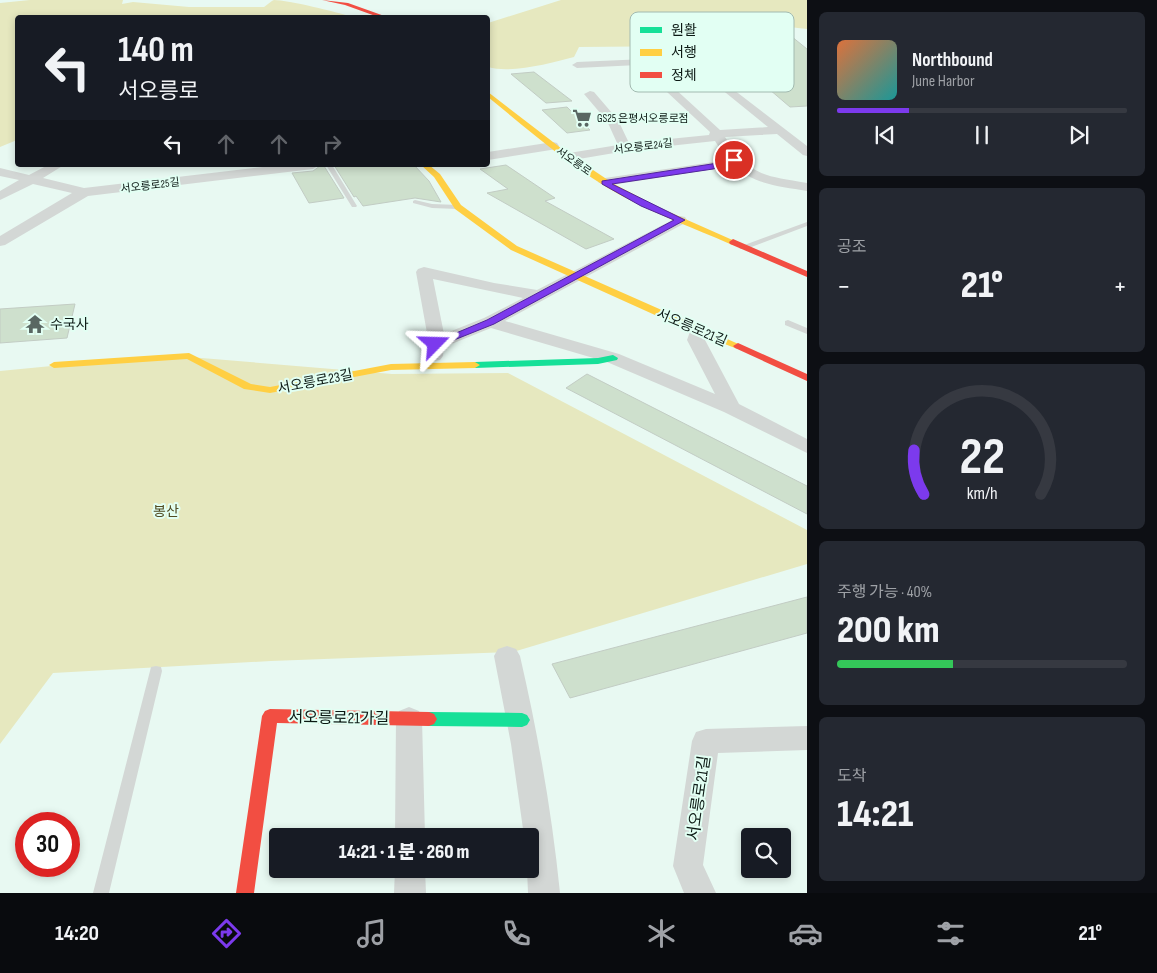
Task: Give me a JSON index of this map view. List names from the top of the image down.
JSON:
{
  "streets": {
    "street": [
      "서오릉로24길",
      "서오릉로",
      "서오릉로25길",
      "서오릉로21길",
      "서오릉로23길",
      "서오릉로21가길"
    ]
  },
  "crossings": [
    ["서오릉로24길", "서오릉로"]
  ],
  "parks": ["봉산"],
  "places": {
    "supermarket": ["GS25 은평서오릉로점"],
    "temple": ["수국사"]
  },
  "legend": ["원활", "서행", "정체"],
  "page": {
    "turn": ["140 m", "서오릉로"],
    "song": ["Northbound", "June Harbor"],
    "tile": [
      "공조",
      ["주행 가능 · 40%", "200 km"],
      ["도착", "14:21"]
    ],
    "heat": ["−", "21°", "+"],
    "limit": "30",
    "trip": "14:21 · 1 분 · 260 m",
    "tabs": ["14:20", "21°"],
    "gauge": ["22", "km/h"]
  }
}
